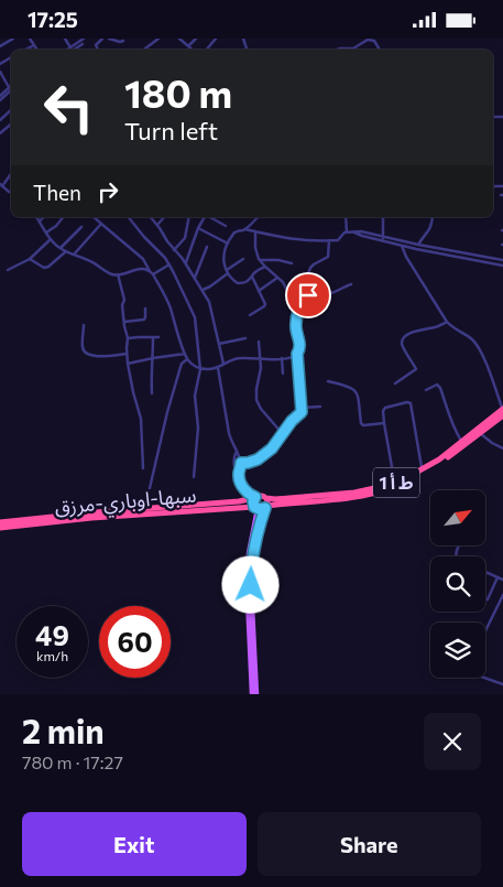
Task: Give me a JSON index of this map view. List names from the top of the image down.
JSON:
{
  "streets": {
    "highway": ["ط أ 1", "سبها-اوباري-مرزق"]
  },
  "crossings": [
    ["ط أ 1", "سبها-اوباري-مرزق"]
  ],
  "north": "top right",
  "page": {
    "status": "17:25",
    "turn": ["180 m", "Turn left"],
    "then": "Then",
    "speed": "49 km/h",
    "limit": "60",
    "heading": ["2 min", "780 m · 17:27"],
    "buttons": ["Exit", "Share"]
  }
}
